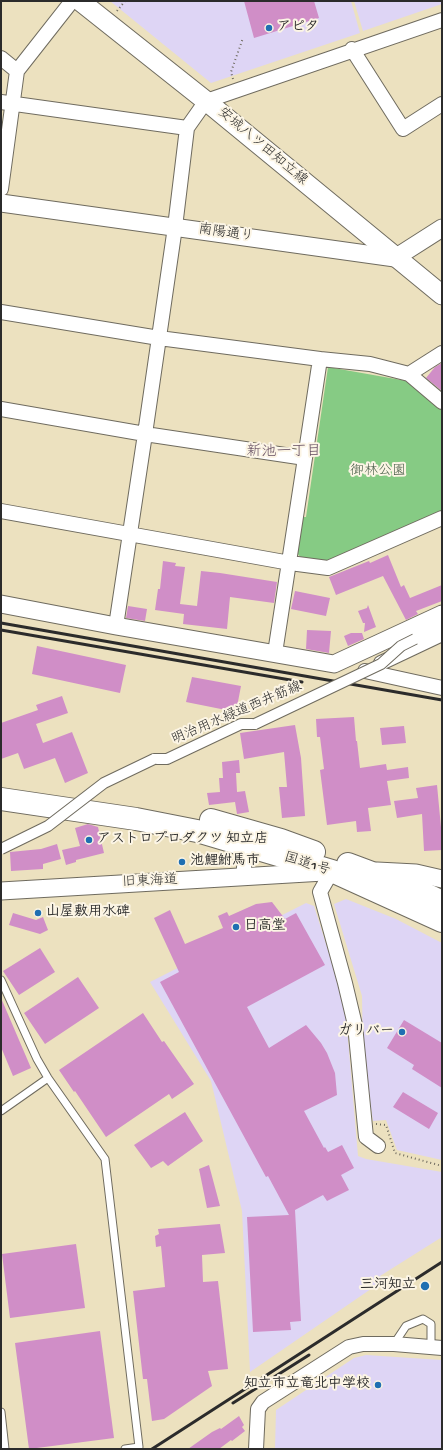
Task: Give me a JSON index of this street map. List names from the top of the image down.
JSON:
{
  "streets": {
    "highway": ["国道1号"],
    "main road": ["安城八ツ田知立線"],
    "street": ["南陽通り", "明治用水緑道西井筋線", "旧東海道"]
  },
  "crossings": [
    ["安城八ツ田知立線", "南陽通り"],
    ["国道1号", "旧東海道"]
  ],
  "districts": ["新池一丁目"],
  "parks": ["御林公園"],
  "places": [
    "アピタ",
    "アストロプロダクツ 知立店",
    "池鯉鮒馬市",
    "山屋敷用水碑",
    "日高堂",
    "ガリバー",
    "三河知立",
    "知立市立竜北中学校"
  ]
}
